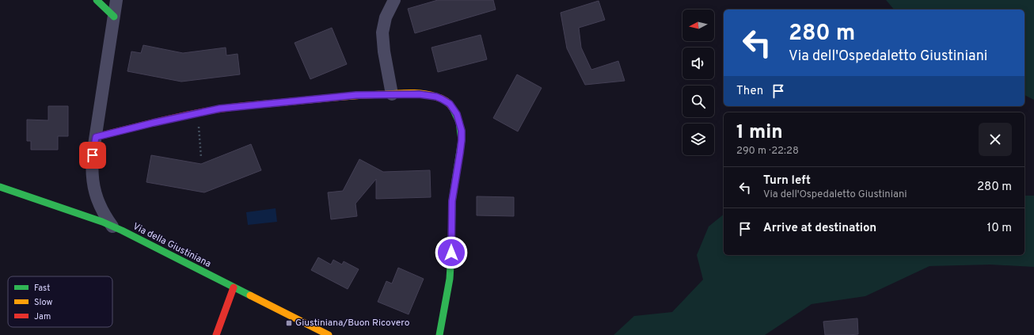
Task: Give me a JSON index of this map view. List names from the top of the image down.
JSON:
{
  "streets": {
    "street": ["Via della Giustiniana"]
  },
  "places": {
    "transit": ["Giustiniana/Buon Ricovero"]
  },
  "legend": ["Fast", "Slow", "Jam"],
  "north": "left",
  "page": {
    "turn": ["280 m", "Via dell'Ospedaletto Giustiniani"],
    "then": "Then",
    "heading": ["1 min", "290 m · 22:28"],
    "list": [
      {
        "name": "Turn left",
        "note": "Via dell'Ospedaletto Giustiniani",
        "value": "280 m"
      },
      {
        "name": "Arrive at destination",
        "value": "10 m"
      }
    ]
  }
}
